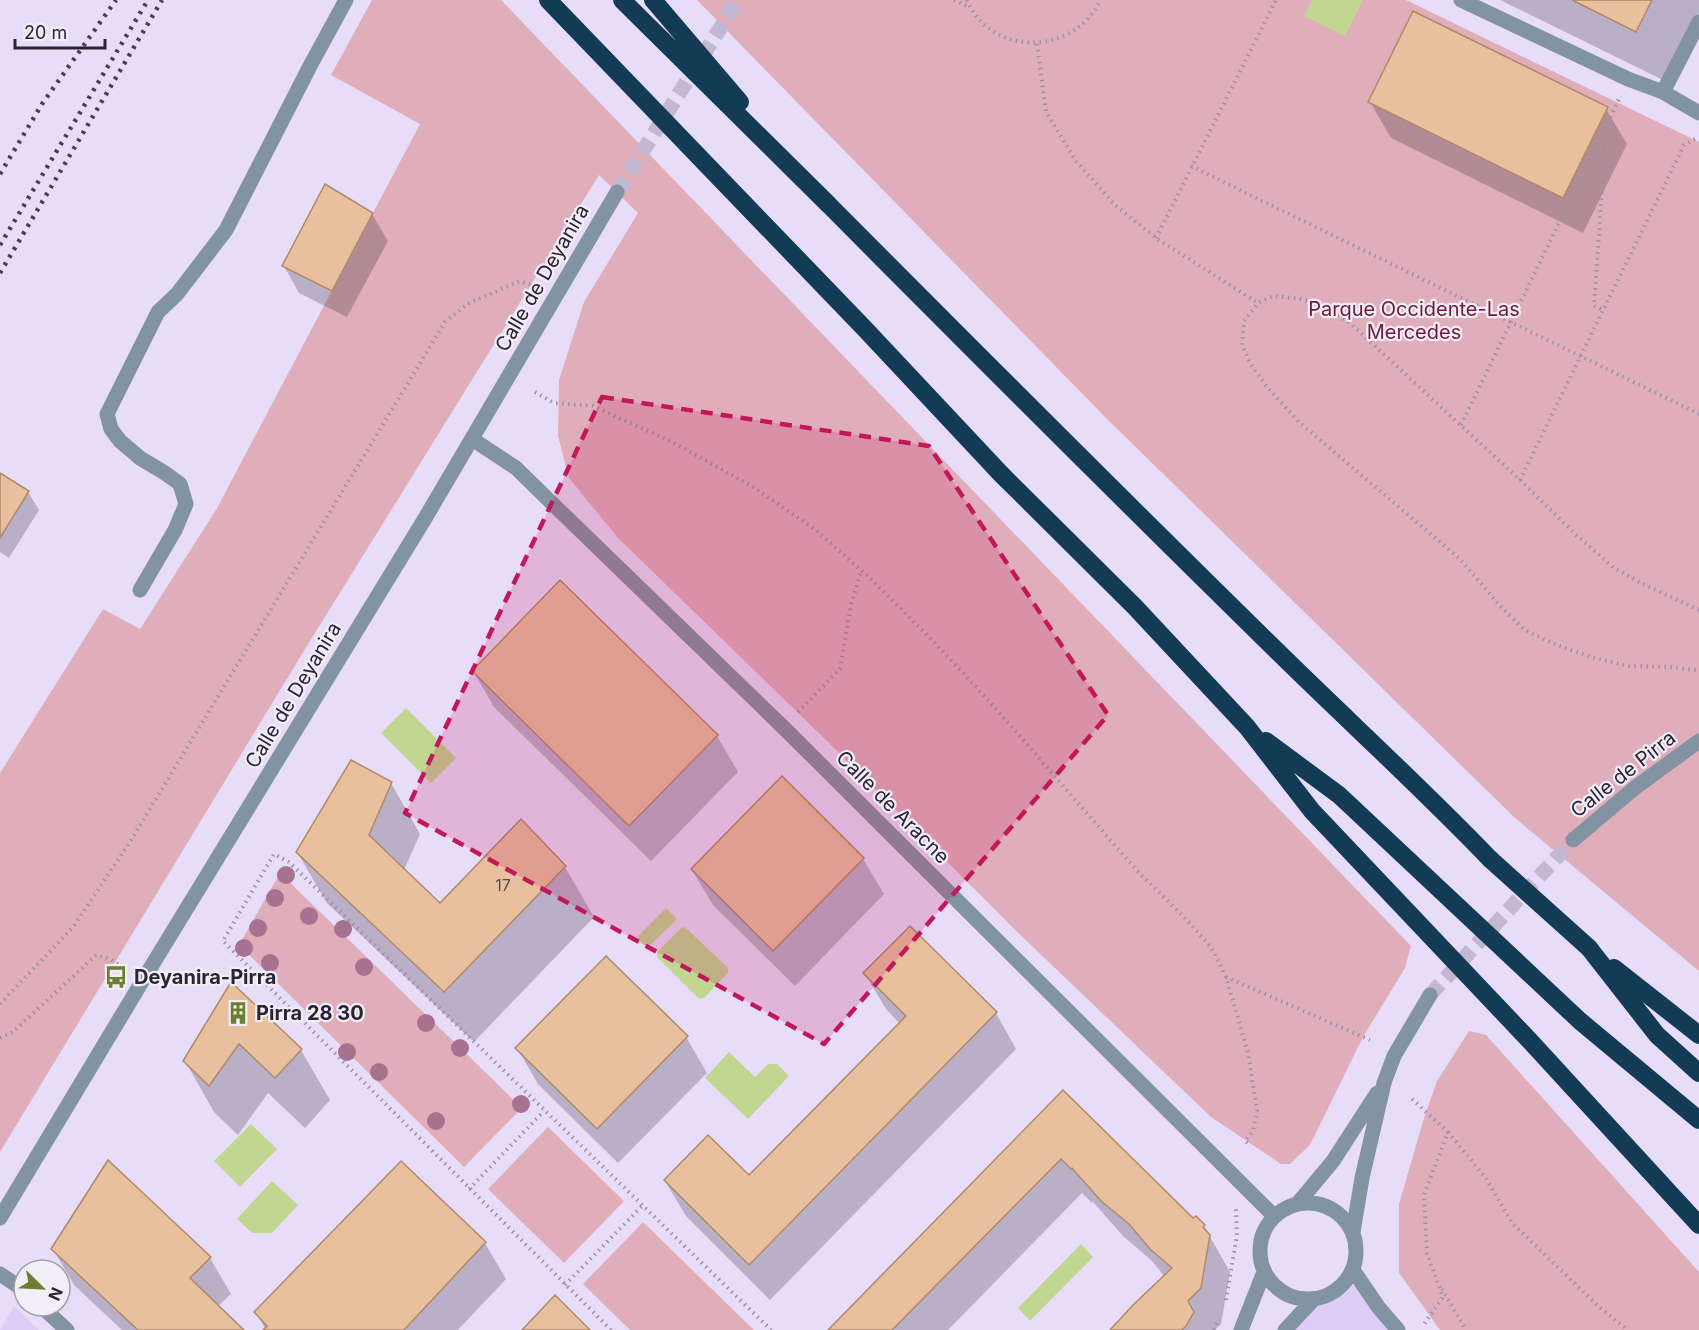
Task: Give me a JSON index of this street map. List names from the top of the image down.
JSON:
{
  "streets": {
    "street": ["Calle de Deyanira", "Calle de Pirra", "Calle de Aracne"]
  },
  "crossings": [
    ["Calle de Deyanira", "Calle de Aracne"]
  ],
  "parks": ["Parque Occidente-Las Mercedes"],
  "places": {
    "bus stop": ["Deyanira-Pirra"],
    "building": ["Pirra 28 30"]
  },
  "house_numbers": ["17"],
  "scale_bar": "20 m",
  "north": "bottom right"
}
